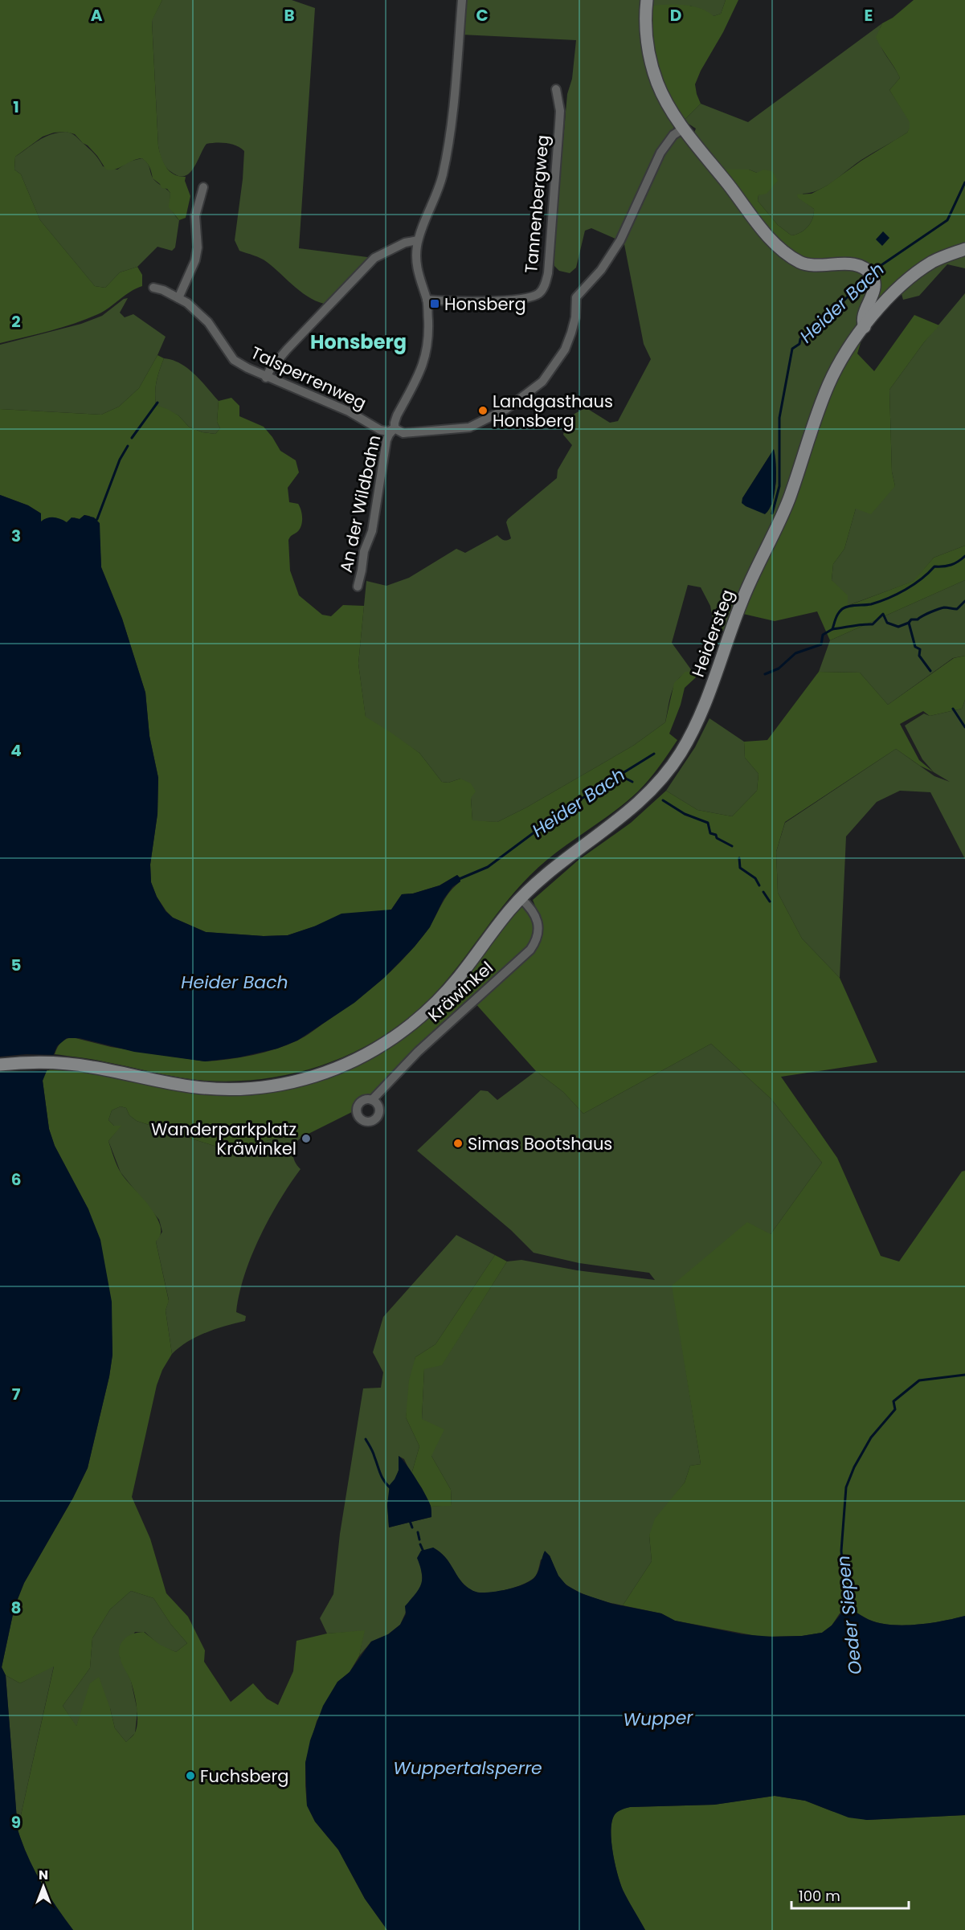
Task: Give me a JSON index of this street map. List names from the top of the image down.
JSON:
{
  "streets": {
    "main road": ["Heidersteg"],
    "street": [
      "Tannenbergweg",
      "Talsperrenweg",
      "An der Wildbahn",
      "Kräwinkel"
    ]
  },
  "crossings": [
    ["Tannenbergweg", "An der Wildbahn"],
    ["Talsperrenweg", "An der Wildbahn"],
    ["Heidersteg", "Kräwinkel"]
  ],
  "districts": ["Honsberg"],
  "water": [
    "Heider Bach",
    "Oeder Siepen",
    "Wupper",
    "Wuppertalsperre"
  ],
  "places": {
    "transit": ["Honsberg"],
    "other": [
      "Landgasthaus Honsberg",
      "Wanderparkplatz Kräwinkel",
      "Simas Bootshaus",
      "Fuchsberg"
    ]
  },
  "scale_bar": "100 m",
  "north": "top",
  "grid": {
    "columns": [
      "A",
      "B",
      "C",
      "D",
      "E"
    ],
    "rows": [
      "1",
      "2",
      "3",
      "4",
      "5",
      "6",
      "7",
      "8",
      "9"
    ]
  }
}
